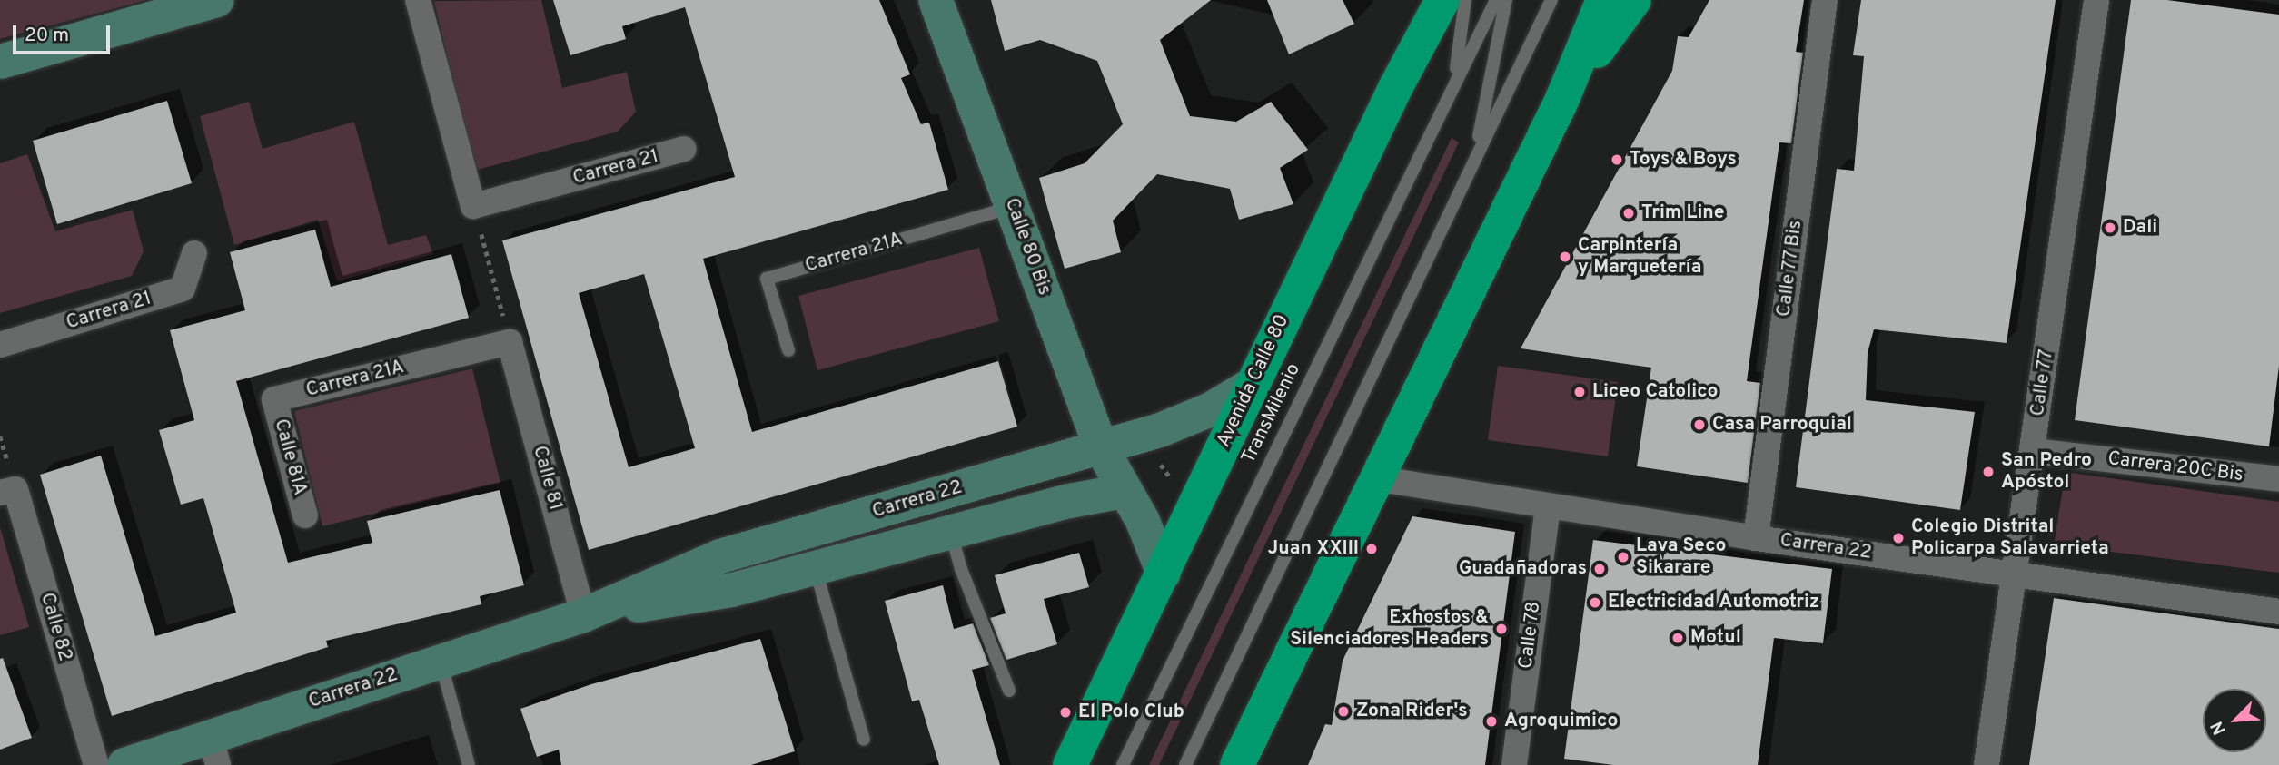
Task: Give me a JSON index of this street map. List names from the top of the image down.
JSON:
{
  "streets": {
    "highway": ["Avenida Calle 80"],
    "street": [
      "Carrera 21",
      "Calle 80 Bis",
      "Carrera 21A",
      "Calle 77 Bis",
      "Calle 77",
      "Calle 81A",
      "Carrera 20C Bis",
      "Calle 81",
      "Carrera 22",
      "Calle 82",
      "Calle 78"
    ],
    "lane": ["TransMilenio"]
  },
  "crossings": [
    ["Calle 80 Bis", "Carrera 21A"],
    ["Calle 80 Bis", "Carrera 22"],
    ["Carrera 21A", "Calle 81A"],
    ["Carrera 21A", "Calle 81"],
    ["Calle 77 Bis", "Carrera 22"],
    ["Avenida Calle 80", "Carrera 22"],
    ["Calle 77", "Carrera 20C Bis"],
    ["Calle 77", "Carrera 22"],
    ["Calle 81", "Carrera 22"],
    ["Carrera 22", "Calle 78"]
  ],
  "places": [
    "Toys & Boys",
    "Trim Line",
    "Dali",
    "Carpintería y Marquetería",
    "Liceo Catolico",
    "Casa Parroquial",
    "San Pedro Apóstol",
    "Colegio Distrital Policarpa Salavarrieta",
    "Juan XXIII",
    "Lava Seco Sikarare",
    "Guadañadoras",
    "Electricidad Automotriz",
    "Exhostos & Silenciadores Headers",
    "Motul",
    "Zona Rider's",
    "El Polo Club",
    "Agroquimico"
  ],
  "scale_bar": "20 m",
  "north": "bottom left"
}
